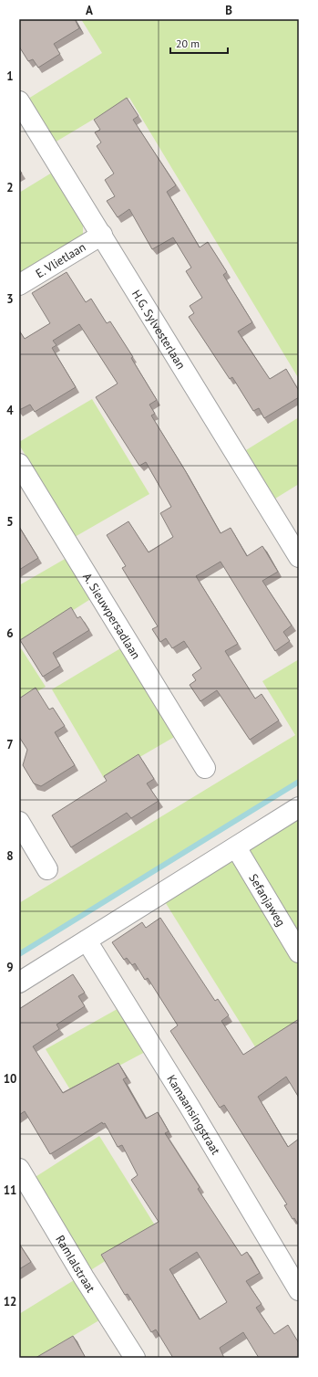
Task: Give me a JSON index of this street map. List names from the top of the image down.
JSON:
{
  "streets": {
    "street": [
      "E. Vlietlaan",
      "H.G. Sylvesterlaan",
      "A. Sieuwpersadlaan",
      "Sefanjaweg",
      "Kamaansingstraat",
      "Ramlalstraat"
    ]
  },
  "crossings": [
    ["E. Vlietlaan", "H.G. Sylvesterlaan"]
  ],
  "scale_bar": "20 m",
  "grid": {
    "columns": ["A", "B"],
    "rows": [
      "1",
      "2",
      "3",
      "4",
      "5",
      "6",
      "7",
      "8",
      "9",
      "10",
      "11",
      "12"
    ]
  }
}
